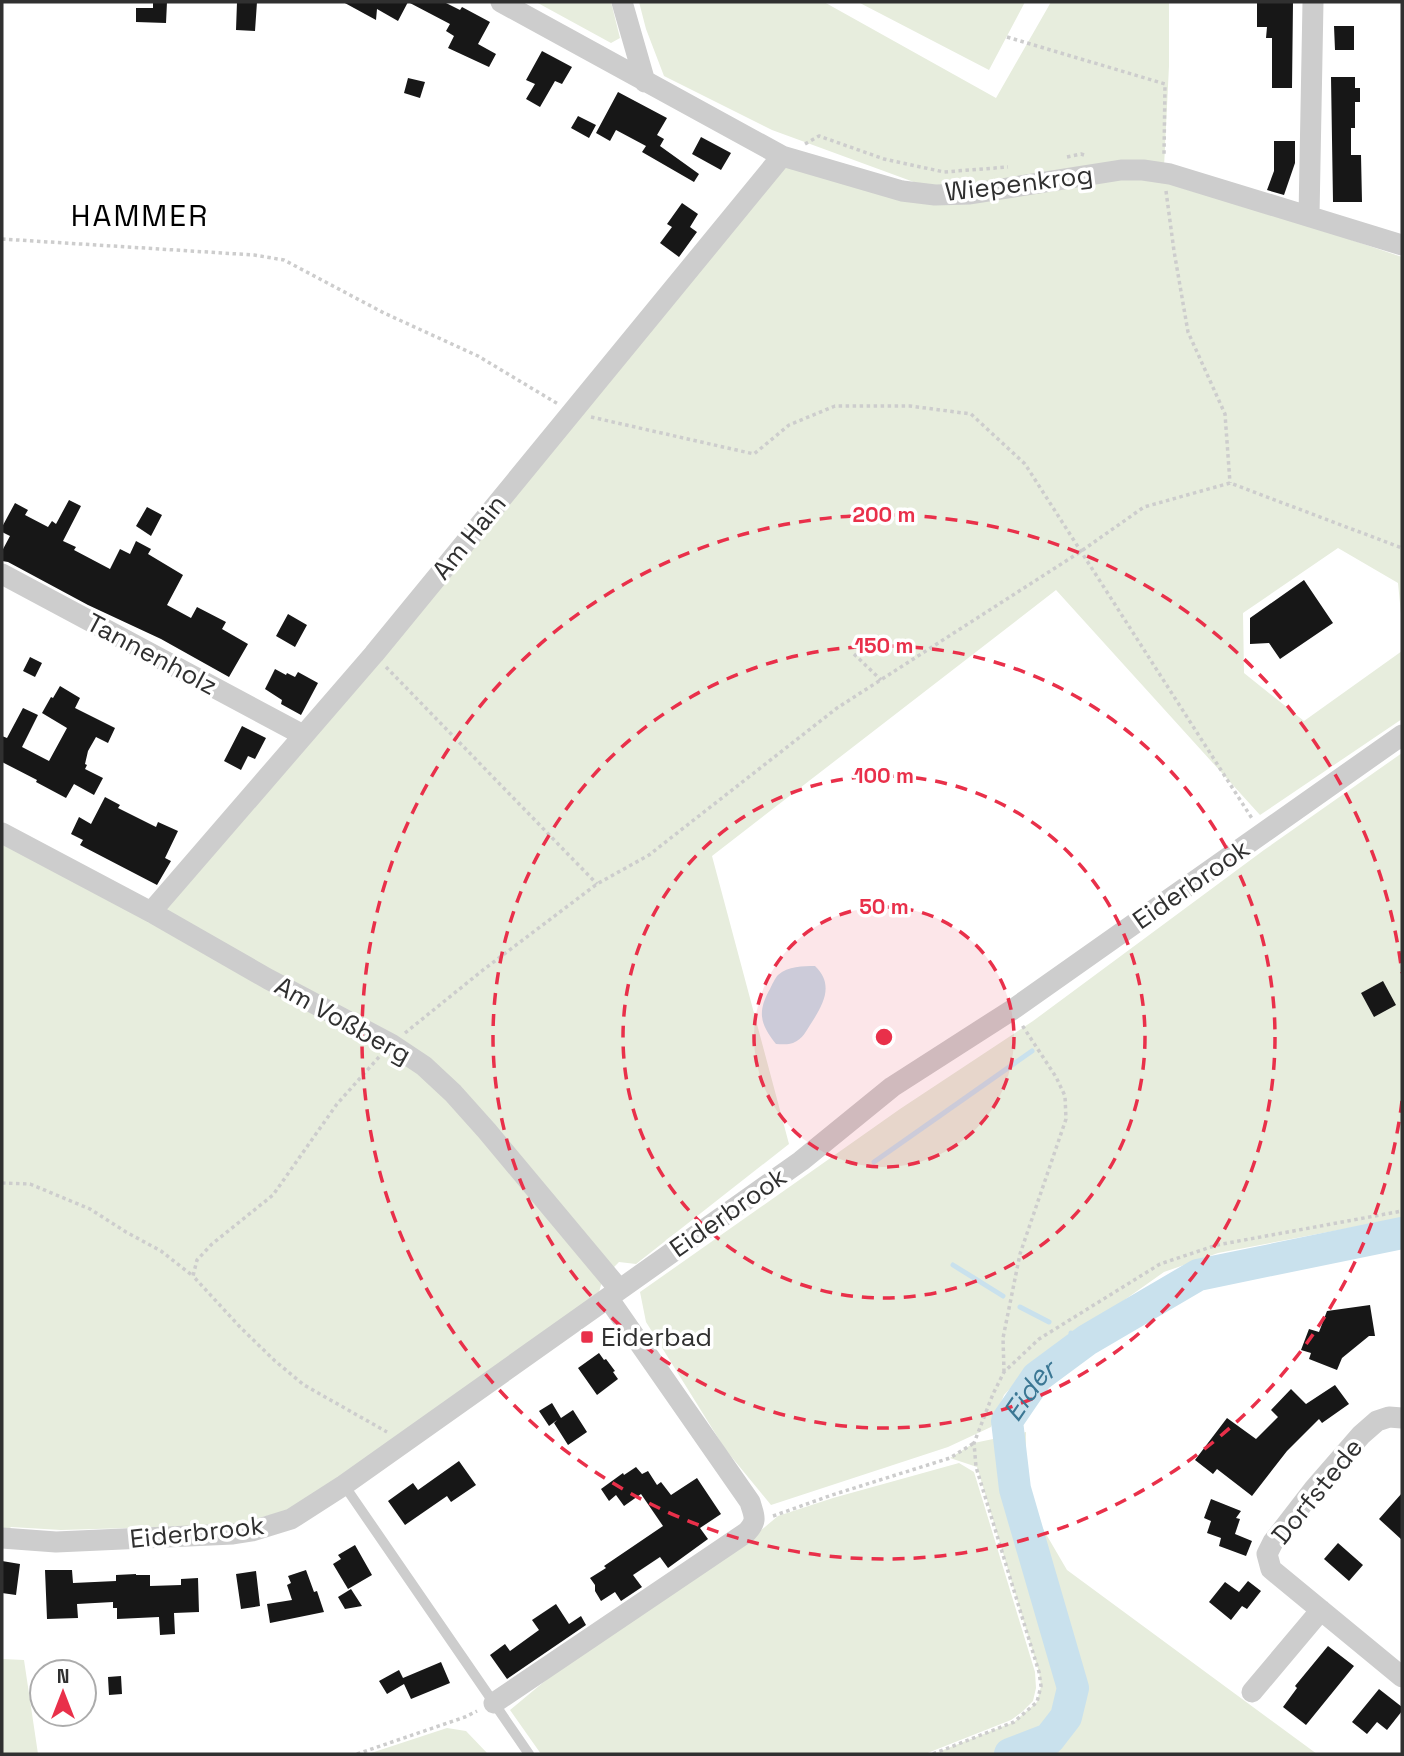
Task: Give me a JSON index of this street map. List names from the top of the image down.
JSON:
{
  "streets": {
    "street": [
      "Wiepenkrog",
      "Am Hain",
      "Tannenholz",
      "Eiderbrook",
      "Am Voßberg",
      "Dorfstede"
    ]
  },
  "crossings": [
    ["Wiepenkrog", "Am Hain"],
    ["Am Hain", "Tannenholz"],
    ["Am Hain", "Am Voßberg"],
    ["Eiderbrook", "Am Voßberg"]
  ],
  "districts": ["HAMMER"],
  "water": ["Eider"],
  "places": {
    "transit": ["Eiderbad"]
  },
  "north": "top",
  "rings": [
    "200 m",
    "150 m",
    "100 m",
    "50 m"
  ]
}
